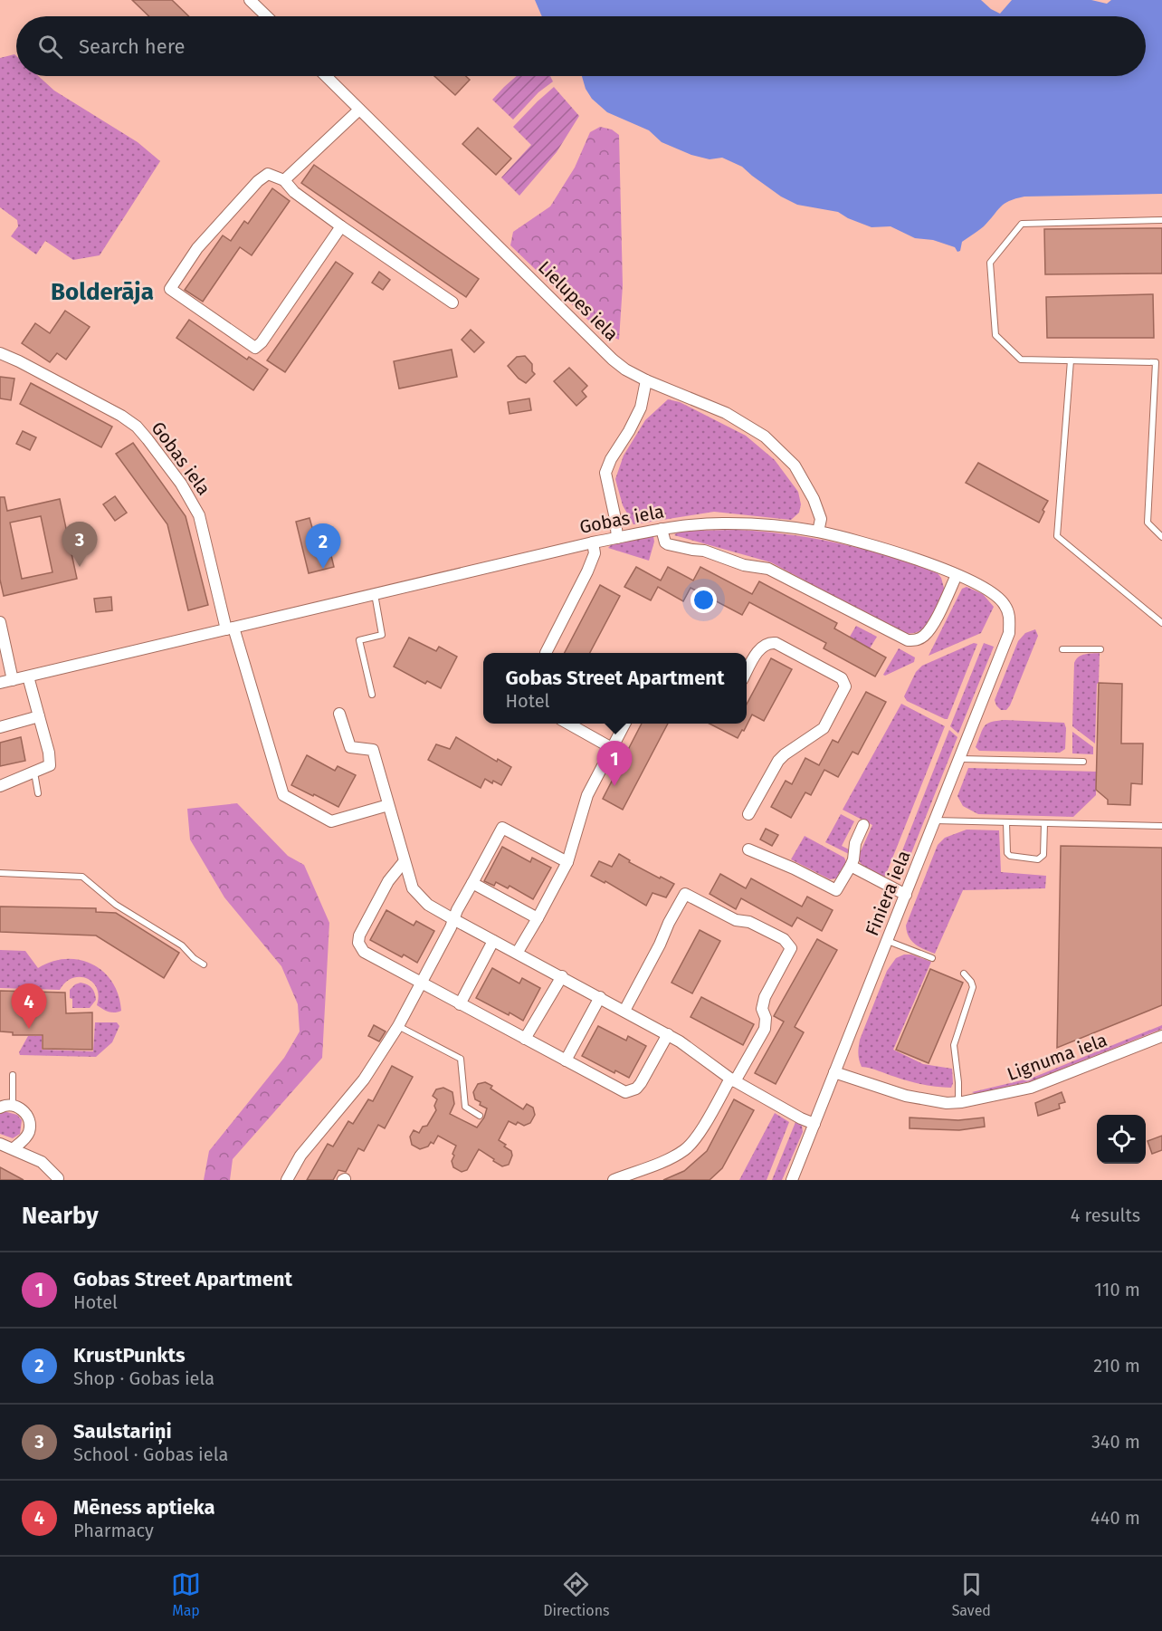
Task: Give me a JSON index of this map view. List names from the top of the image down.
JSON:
{
  "streets": {
    "street": [
      "Lielupes iela",
      "Gobas iela",
      "Finiera iela",
      "Lignuma iela"
    ]
  },
  "crossings": [
    ["Lielupes iela", "Gobas iela"],
    ["Gobas iela", "Finiera iela"],
    ["Finiera iela", "Lignuma iela"]
  ],
  "districts": ["Bolderāja"],
  "page": {
    "search": "Search here",
    "pins": [
      "3",
      "2",
      "1",
      "4"
    ],
    "popup": ["Gobas Street Apartment", "Hotel"],
    "heading": ["Nearby", "4 results"],
    "list": [
      {
        "mark": "1",
        "name": "Gobas Street Apartment",
        "note": "Hotel",
        "value": "110 m"
      },
      {
        "mark": "2",
        "name": "KrustPunkts",
        "note": "Shop · Gobas iela",
        "value": "210 m"
      },
      {
        "mark": "3",
        "name": "Saulstariņi",
        "note": "School · Gobas iela",
        "value": "340 m"
      },
      {
        "mark": "4",
        "name": "Mēness aptieka",
        "note": "Pharmacy",
        "value": "440 m"
      }
    ],
    "nav": ["Map", "Directions", "Saved"]
  }
}
